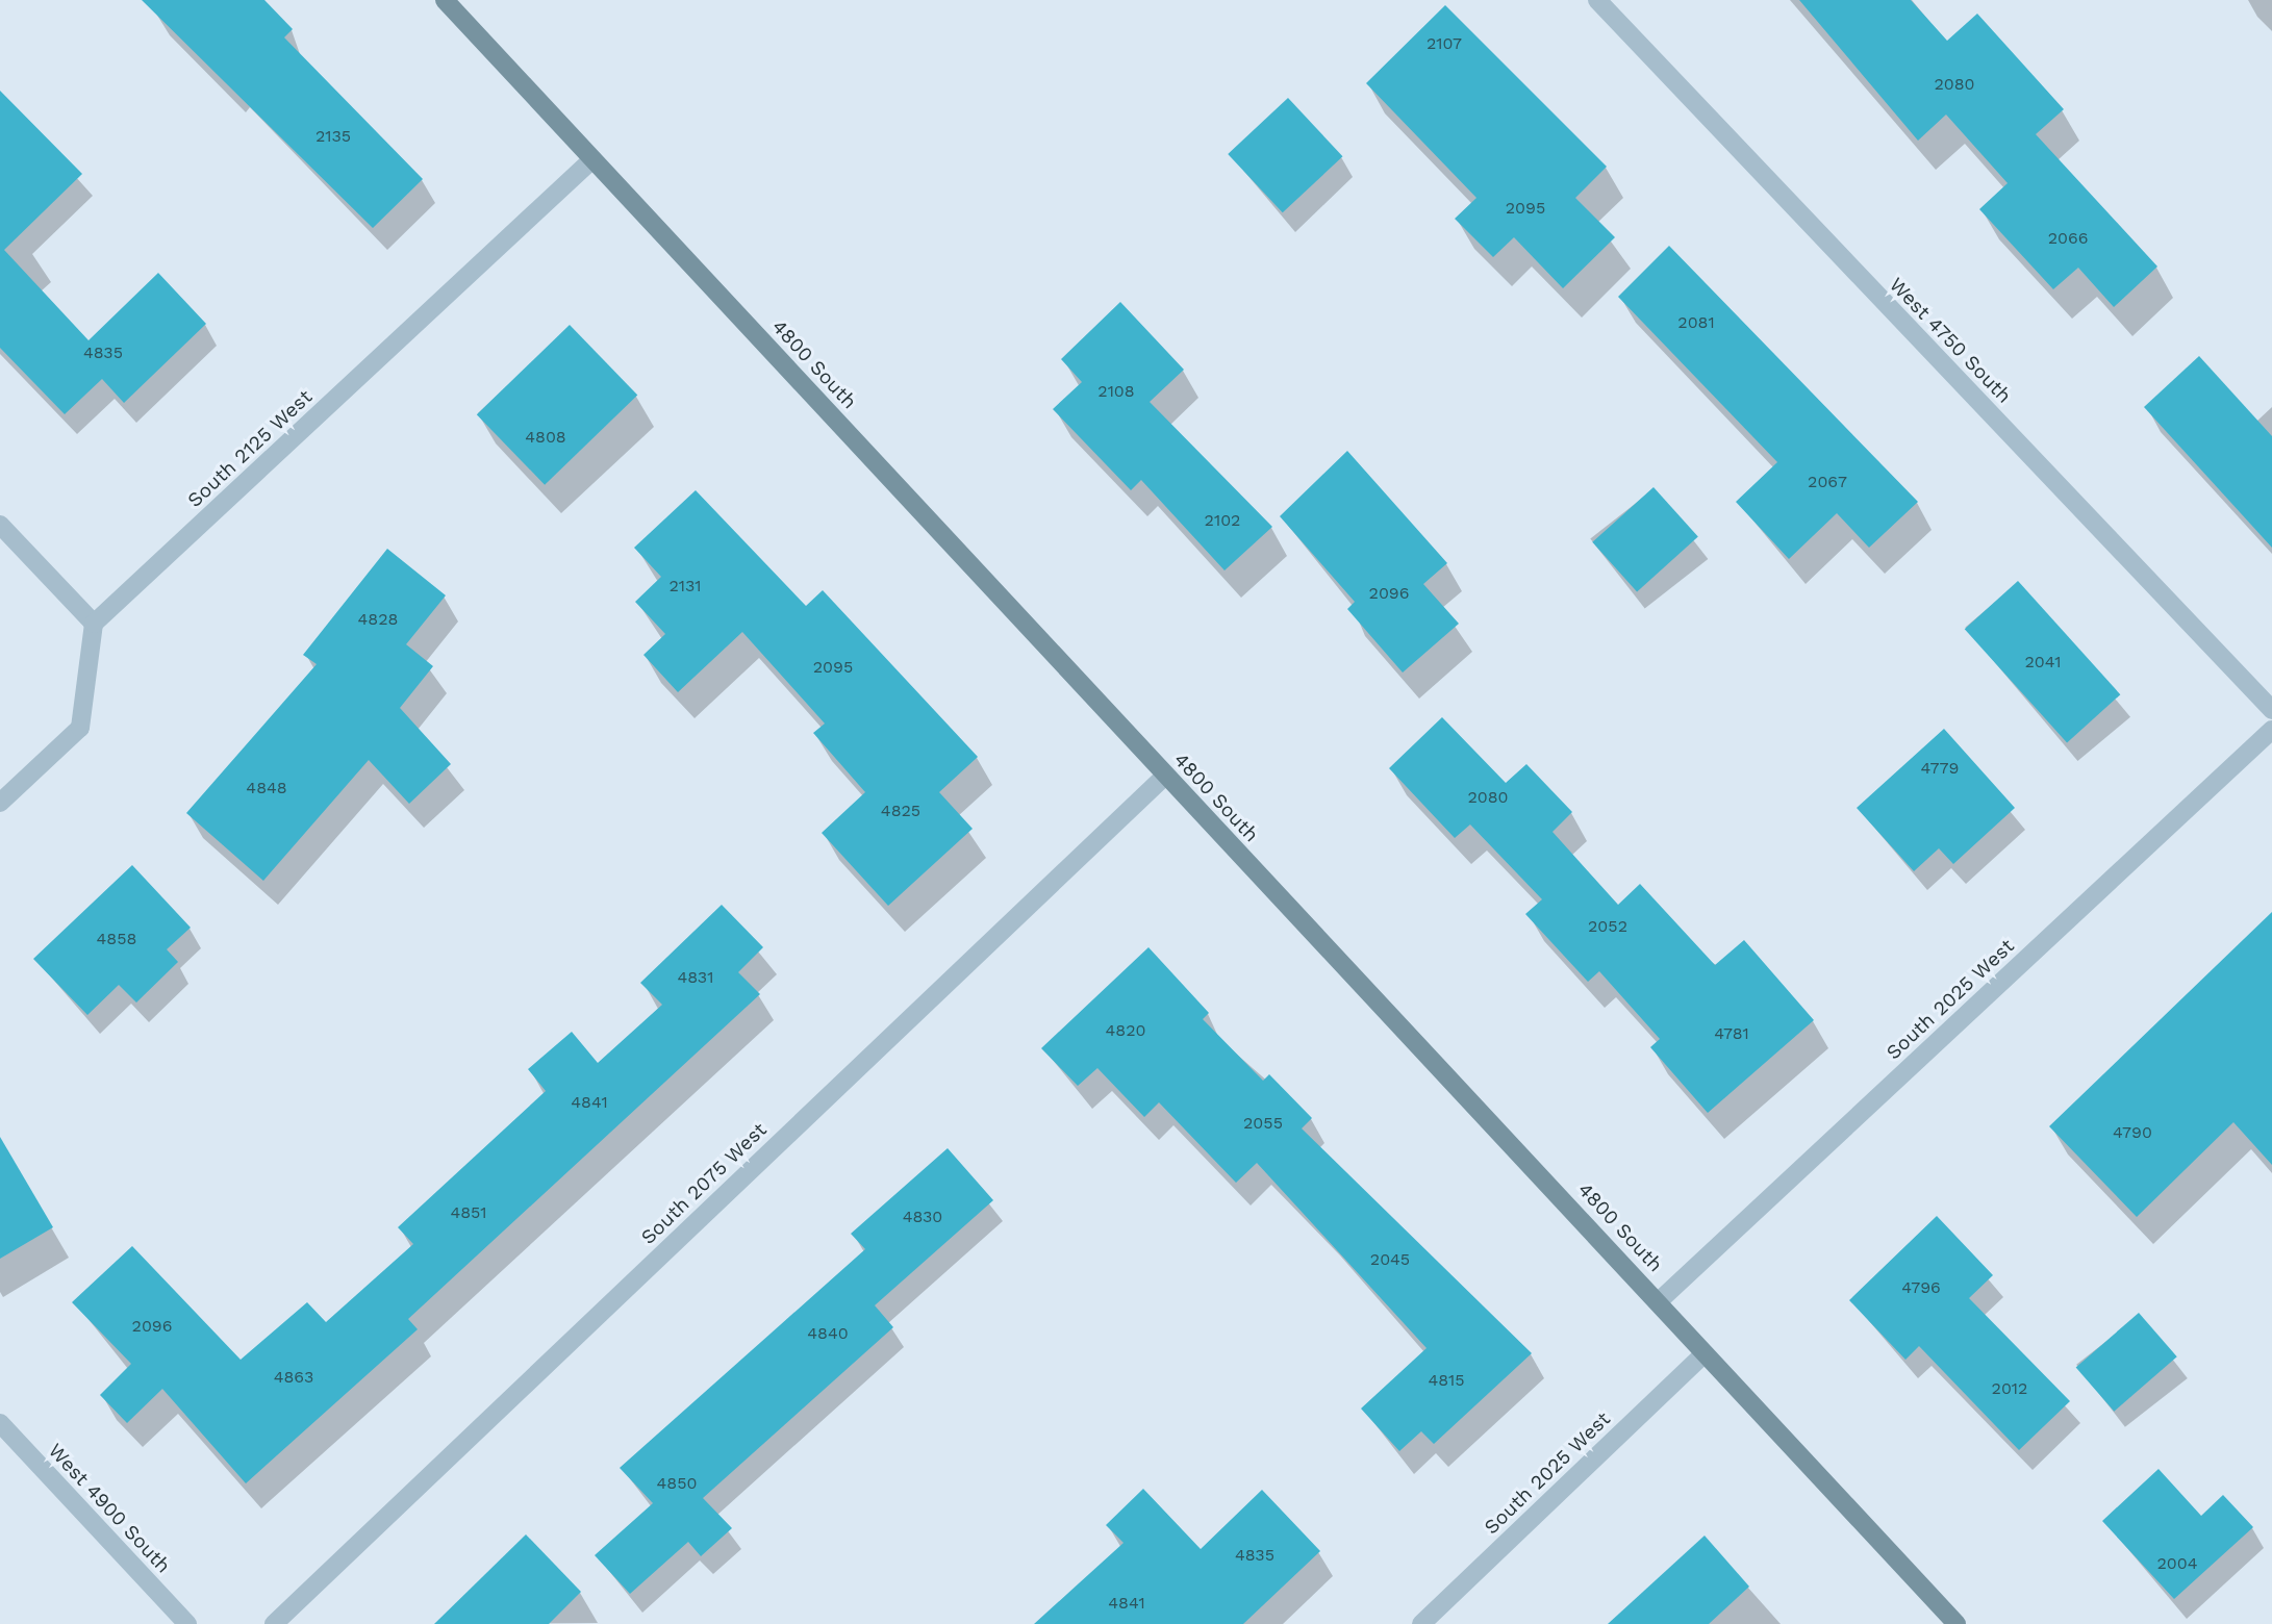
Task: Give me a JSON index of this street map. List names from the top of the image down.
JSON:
{
  "streets": {
    "main road": ["4800 South"],
    "street": [
      "West 4750 South",
      "South 2125 West",
      "South 2025 West",
      "South 2075 West",
      "West 4900 South"
    ]
  },
  "crossings": [
    ["4800 South", "South 2125 West"],
    ["4800 South", "South 2025 West"],
    ["4800 South", "South 2075 West"]
  ],
  "house_numbers": [
    "2107",
    "2080",
    "2135",
    "2095",
    "2066",
    "2081",
    "4835",
    "2108",
    "4808",
    "2067",
    "2102",
    "2131",
    "2096",
    "4828",
    "2041",
    "2095",
    "4779",
    "4848",
    "2080",
    "4825",
    "2052",
    "4858",
    "4831",
    "4820",
    "4781",
    "4841",
    "2055",
    "4790",
    "4851",
    "4830",
    "2045",
    "4796",
    "2096",
    "4840",
    "4863",
    "4815",
    "2012",
    "4850",
    "4835",
    "2004",
    "4841"
  ]
}
